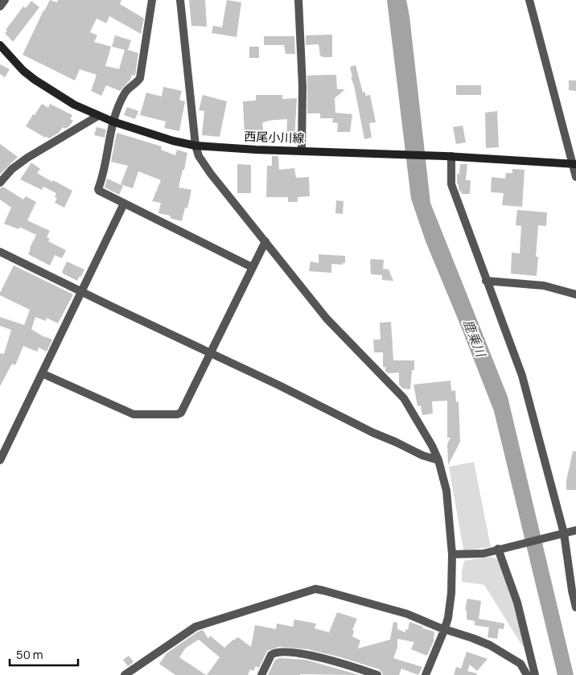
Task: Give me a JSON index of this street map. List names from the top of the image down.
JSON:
{
  "streets": {
    "main road": ["西尾小川線"]
  },
  "water": ["鹿乗川"],
  "scale_bar": "50 m"
}
